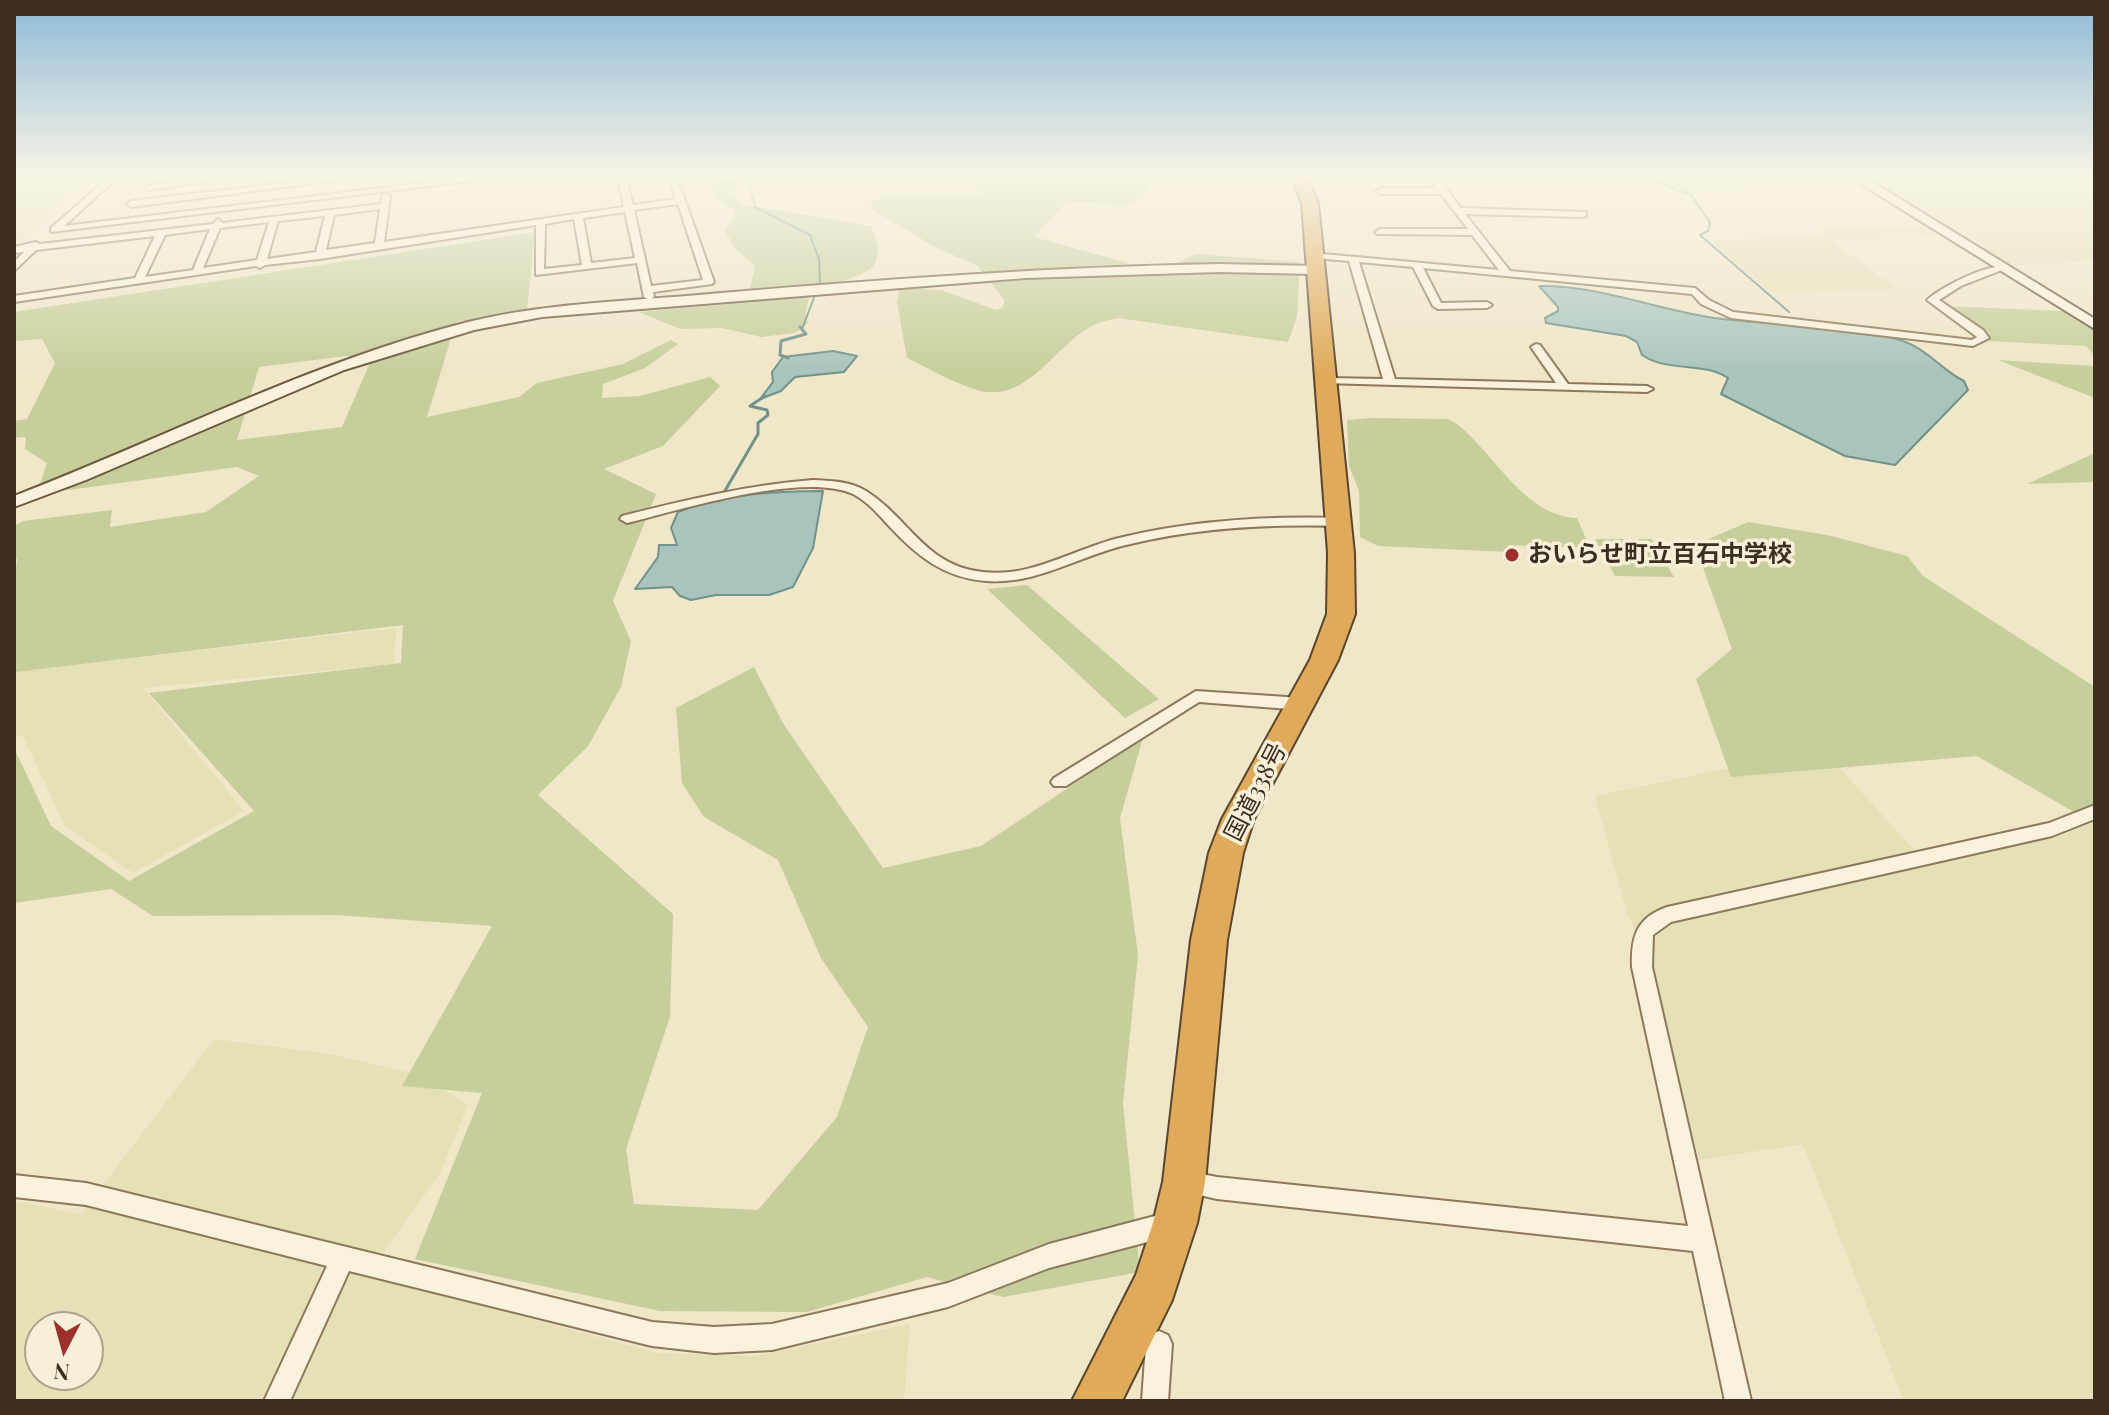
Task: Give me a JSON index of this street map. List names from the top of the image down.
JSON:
{
  "streets": {
    "highway": ["国道338号"]
  },
  "places": ["おいらせ町立百石中学校"],
  "north": "bottom"
}
